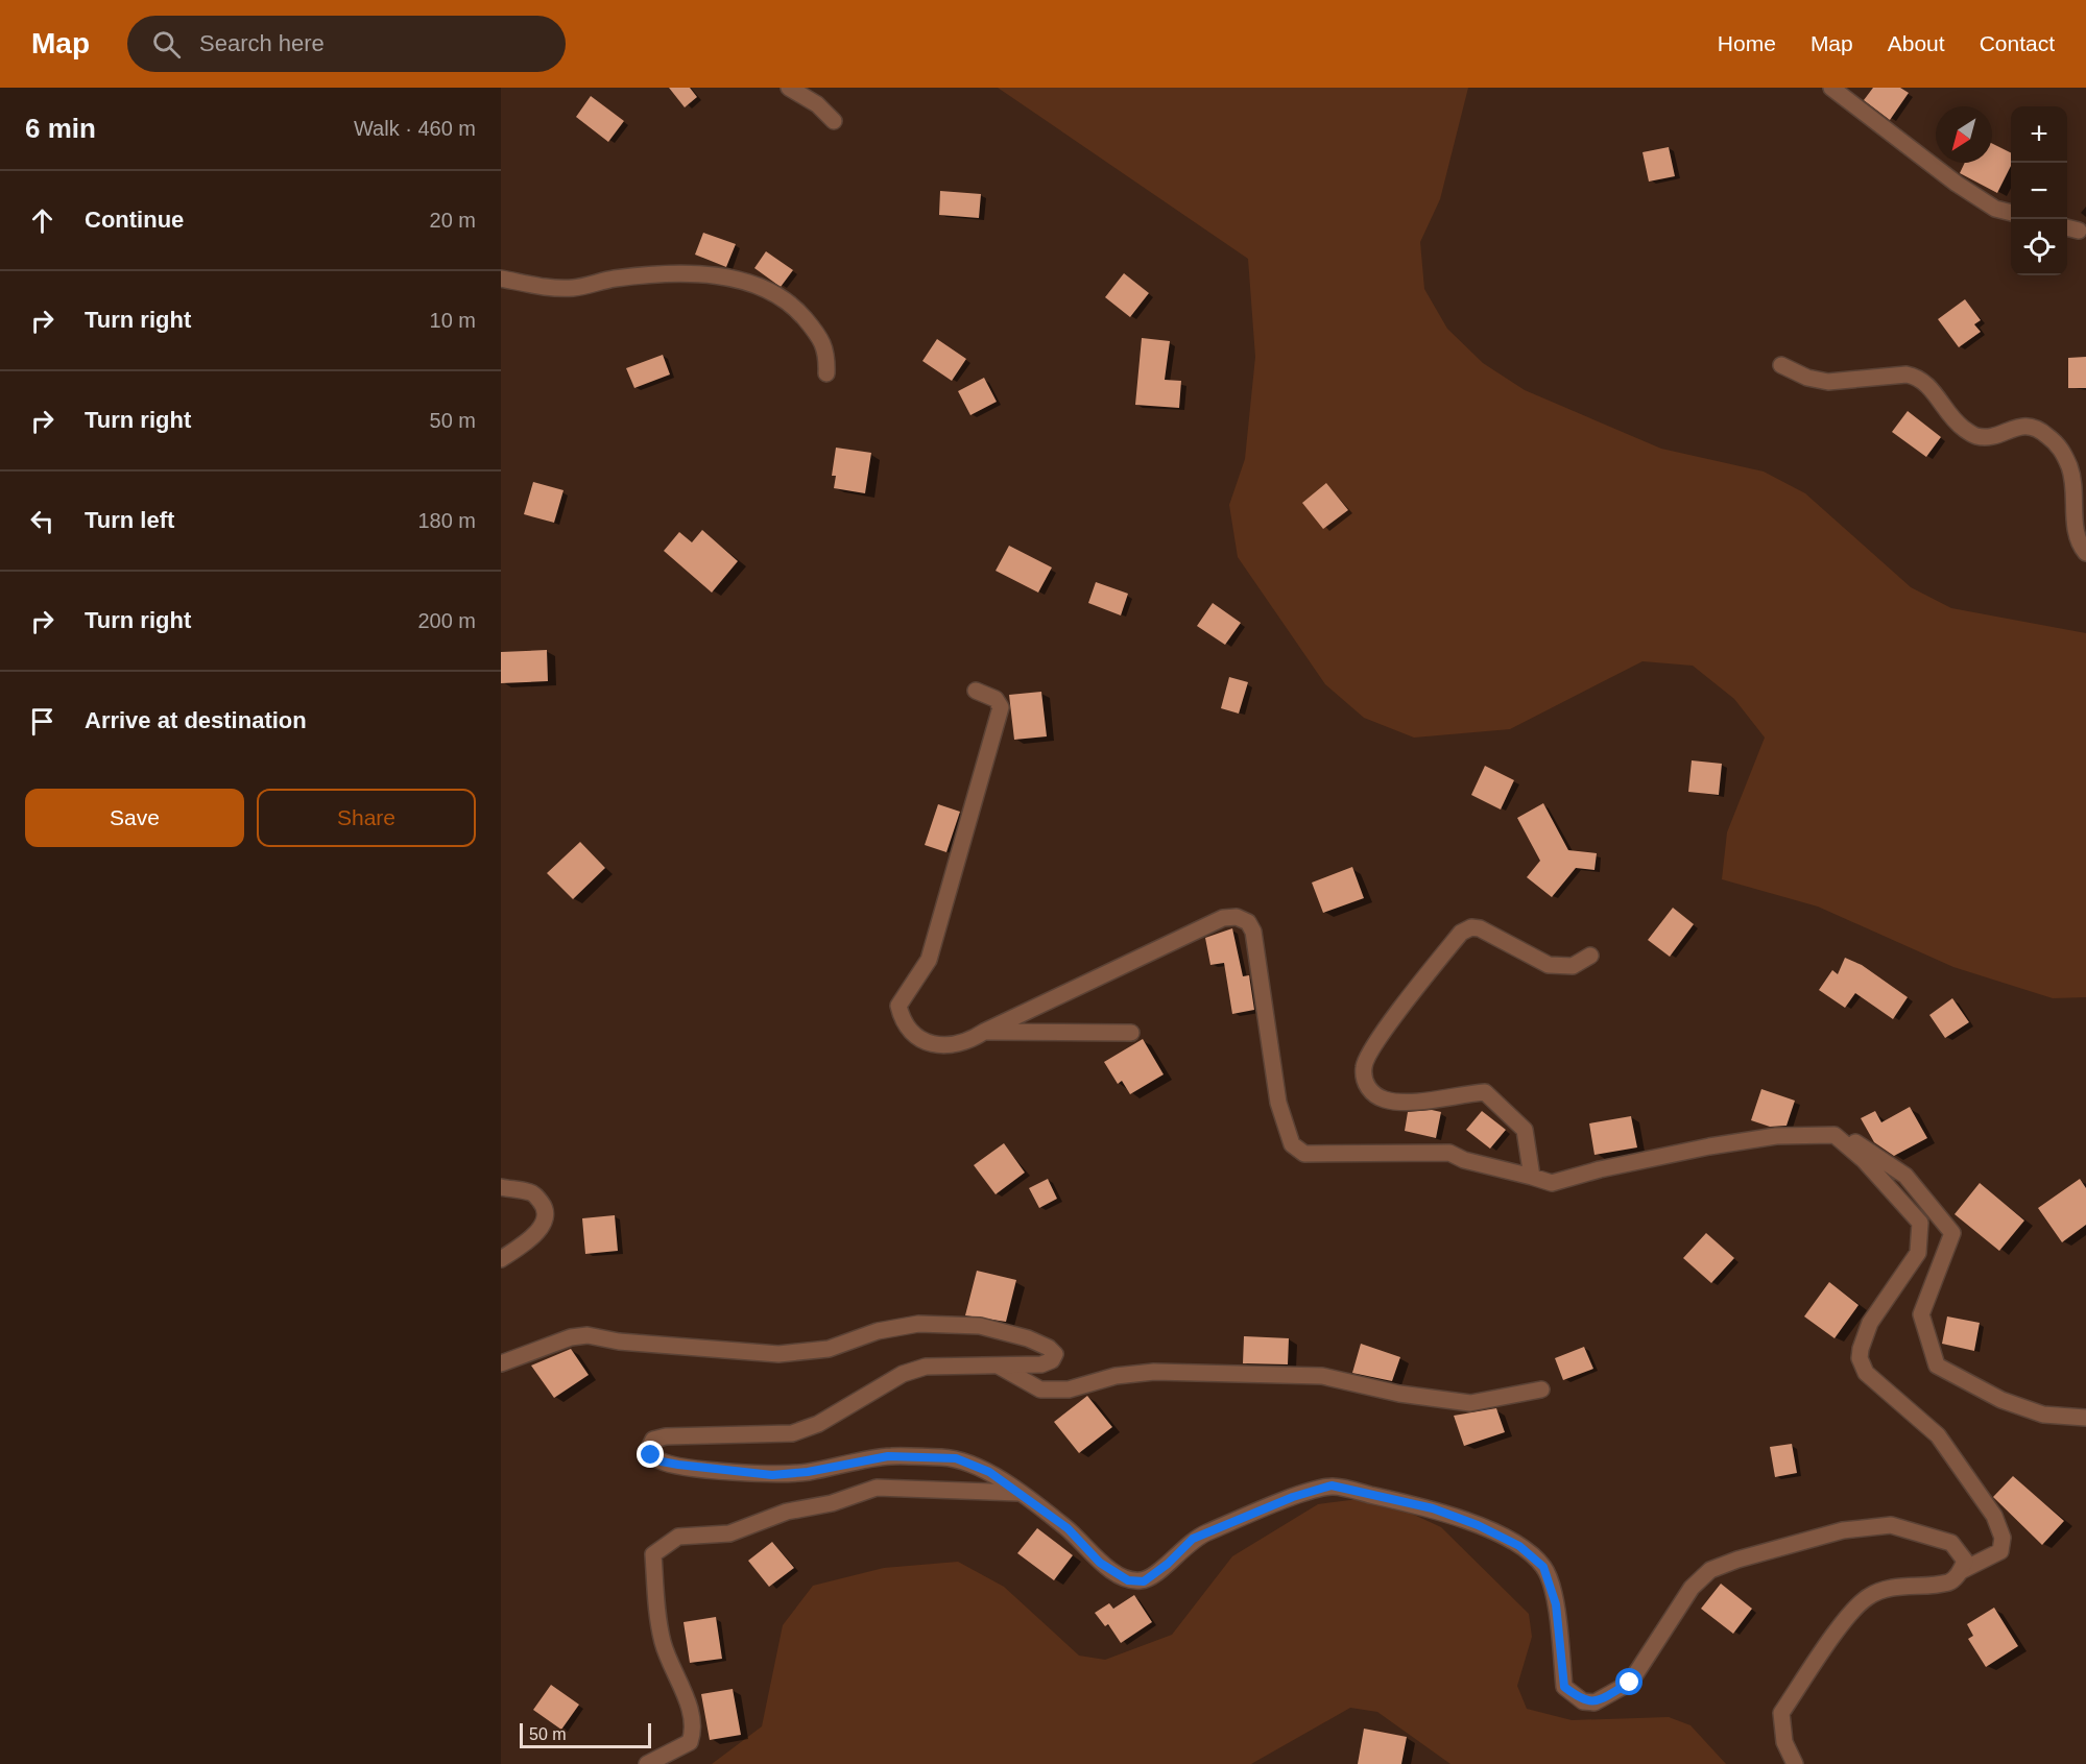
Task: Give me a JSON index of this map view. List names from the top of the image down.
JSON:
{
  "scale_bar": "50 m",
  "north": "bottom left",
  "page": {
    "header": "Map",
    "search": "Search here",
    "nav": [
      "Home",
      "Map",
      "About",
      "Contact"
    ],
    "heading": ["6 min", "Walk · 460 m"],
    "map_buttons": ["+", "−"],
    "list": [
      ["Continue", "20 m"],
      ["Turn right", "10 m"],
      ["Turn right", "50 m"],
      ["Turn left", "180 m"],
      ["Turn right", "200 m"],
      "Arrive at destination"
    ],
    "buttons": ["Save", "Share"],
    "scale": "50 m"
  }
}
